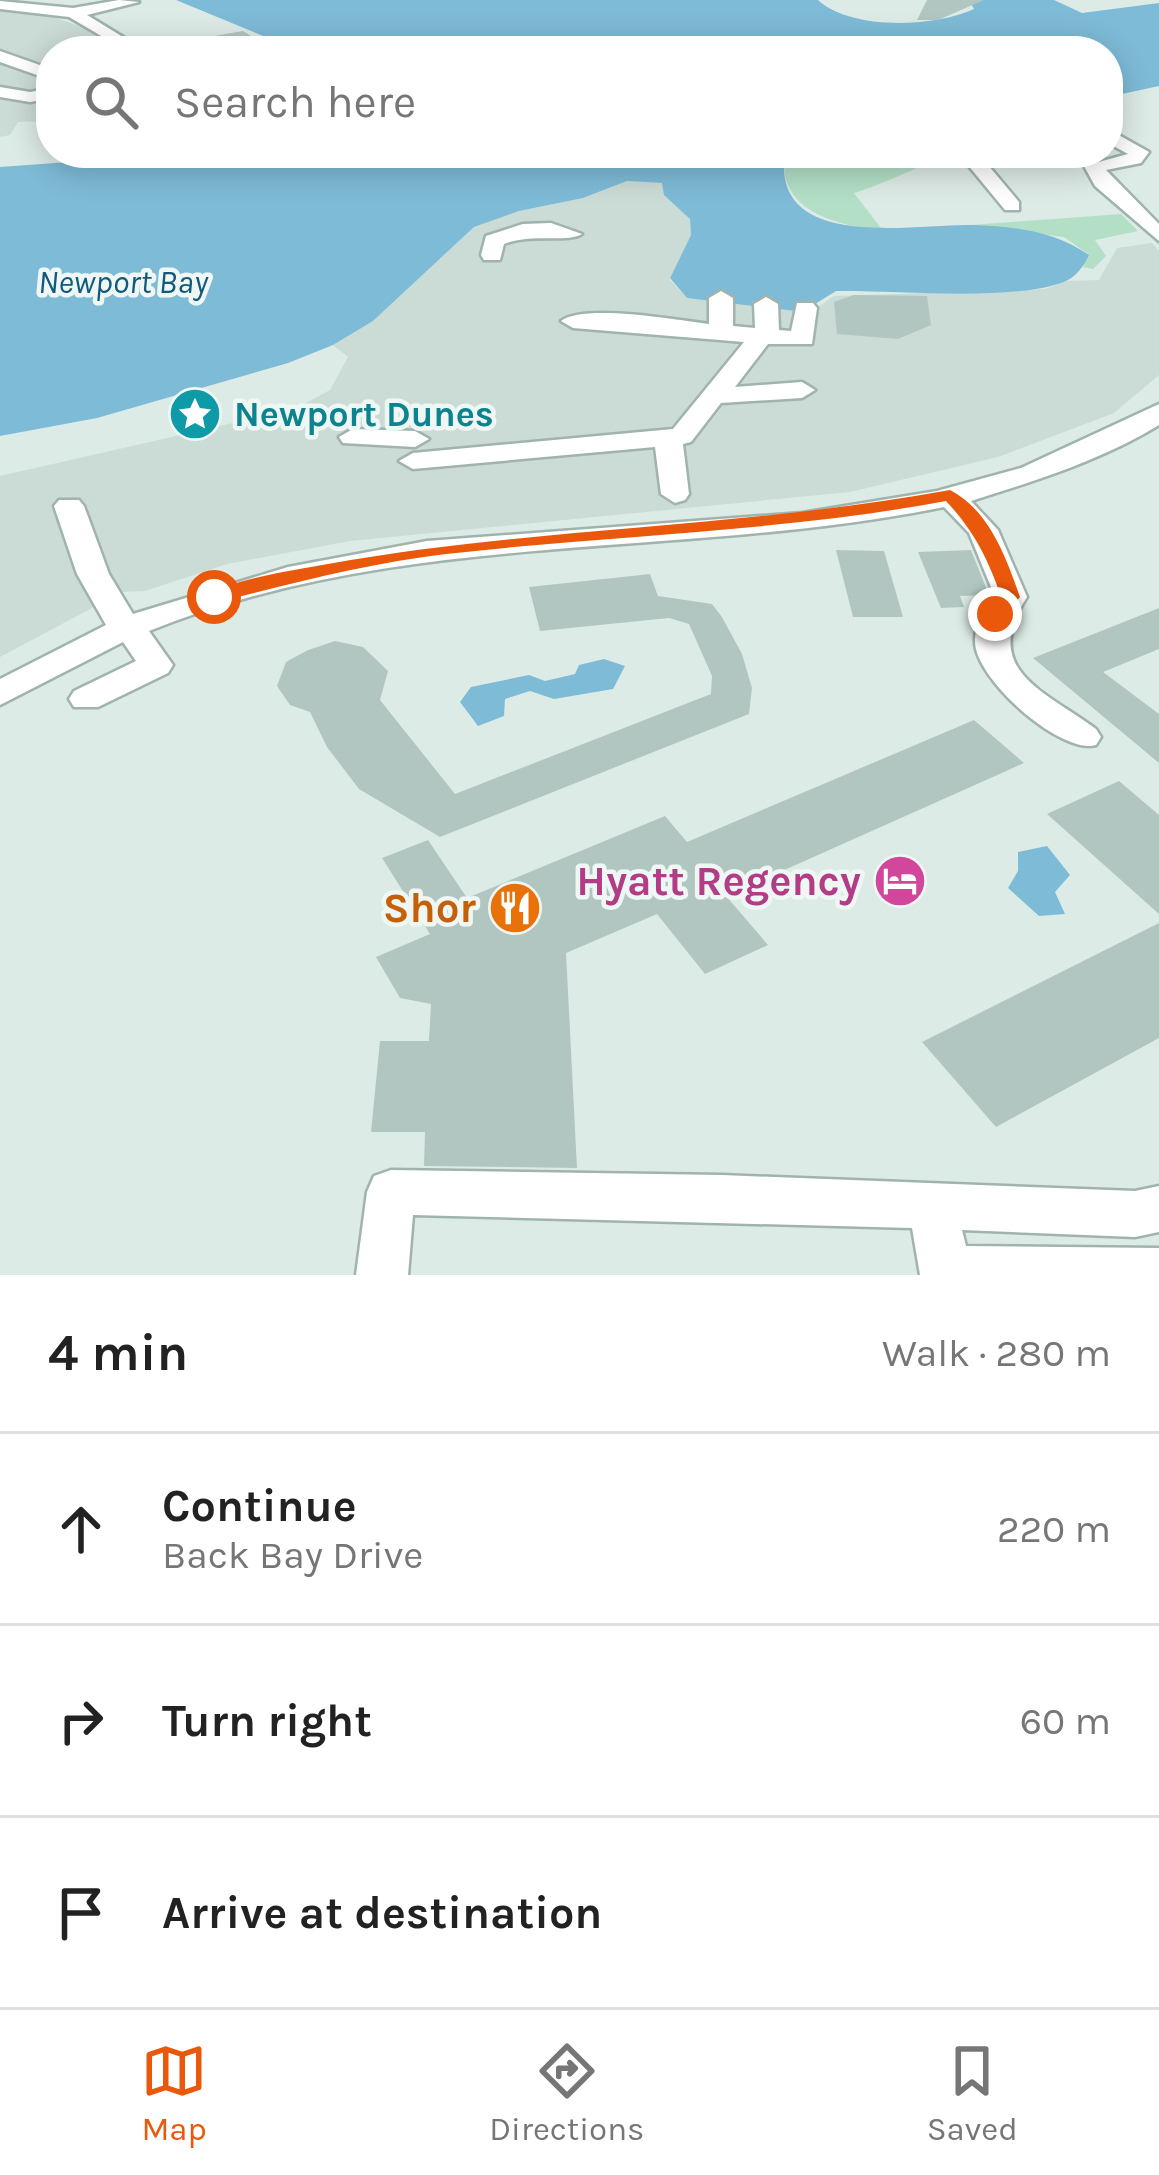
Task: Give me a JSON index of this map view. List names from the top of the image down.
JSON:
{
  "water": ["Newport Bay"],
  "places": {
    "place": ["Newport Dunes"],
    "hotel": ["Hyatt Regency"],
    "restaurant": ["Shor"]
  },
  "page": {
    "search": "Search here",
    "heading": ["4 min", "Walk · 280 m"],
    "list": [
      ["Continue", "Back Bay Drive", "220 m"],
      ["Turn right", "60 m"],
      "Arrive at destination"
    ],
    "nav": ["Map", "Directions", "Saved"]
  }
}
